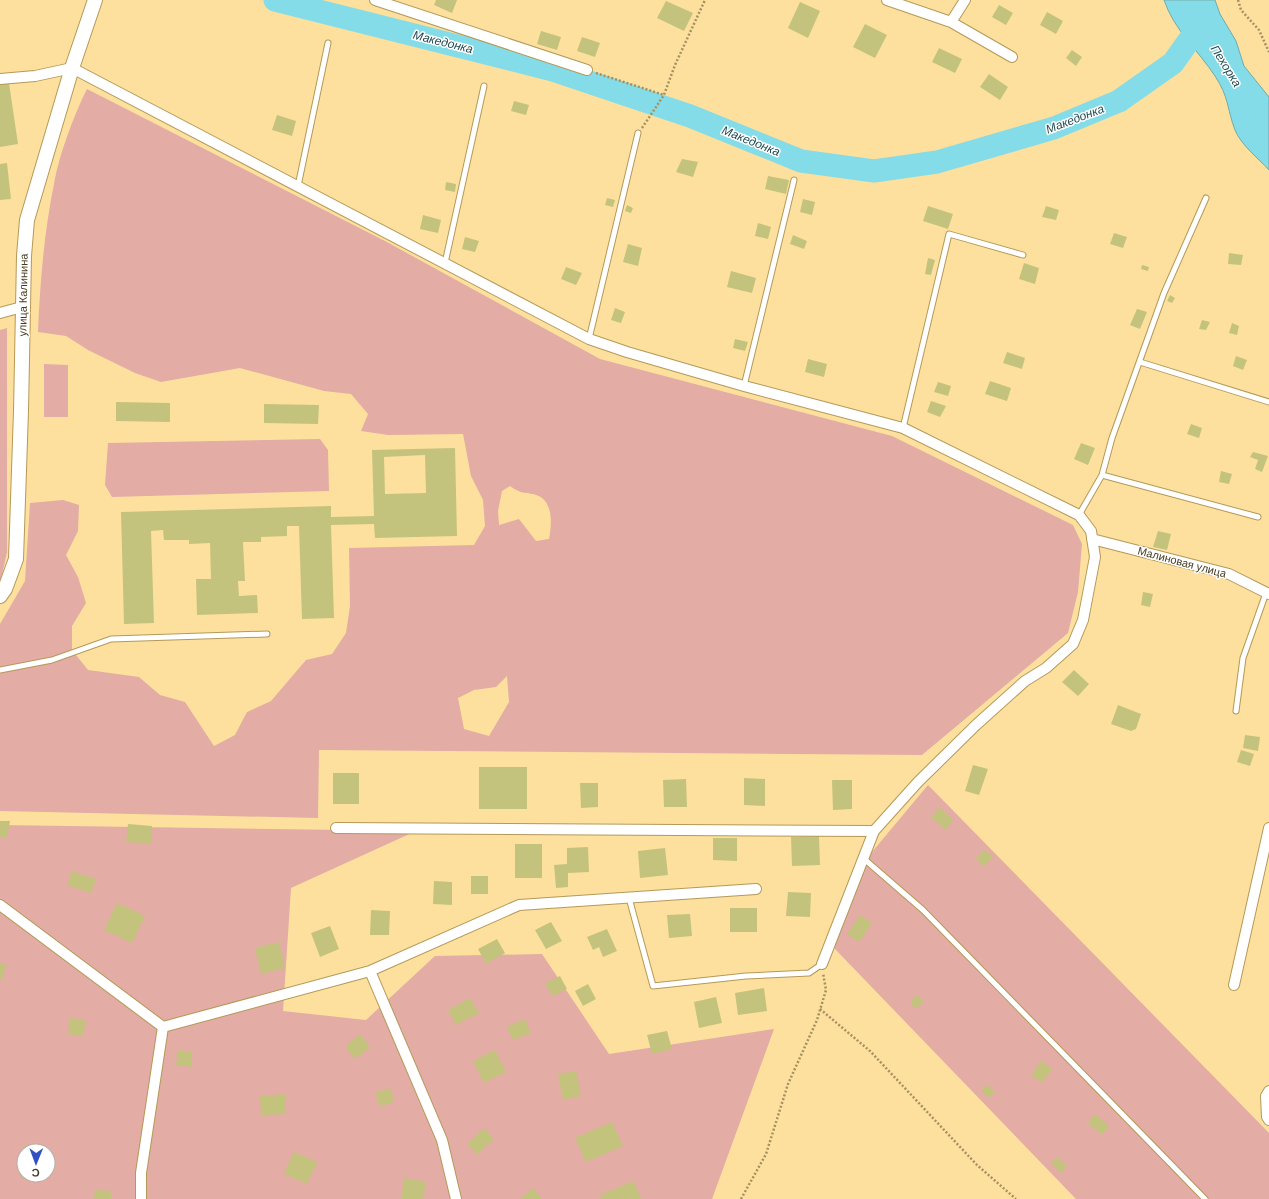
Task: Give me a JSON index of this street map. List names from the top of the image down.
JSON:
{
  "streets": {
    "main road": ["улица Калинина"],
    "street": ["Малиновая улица"]
  },
  "water": ["Македонка", "Пехорка"],
  "north": "bottom"
}
